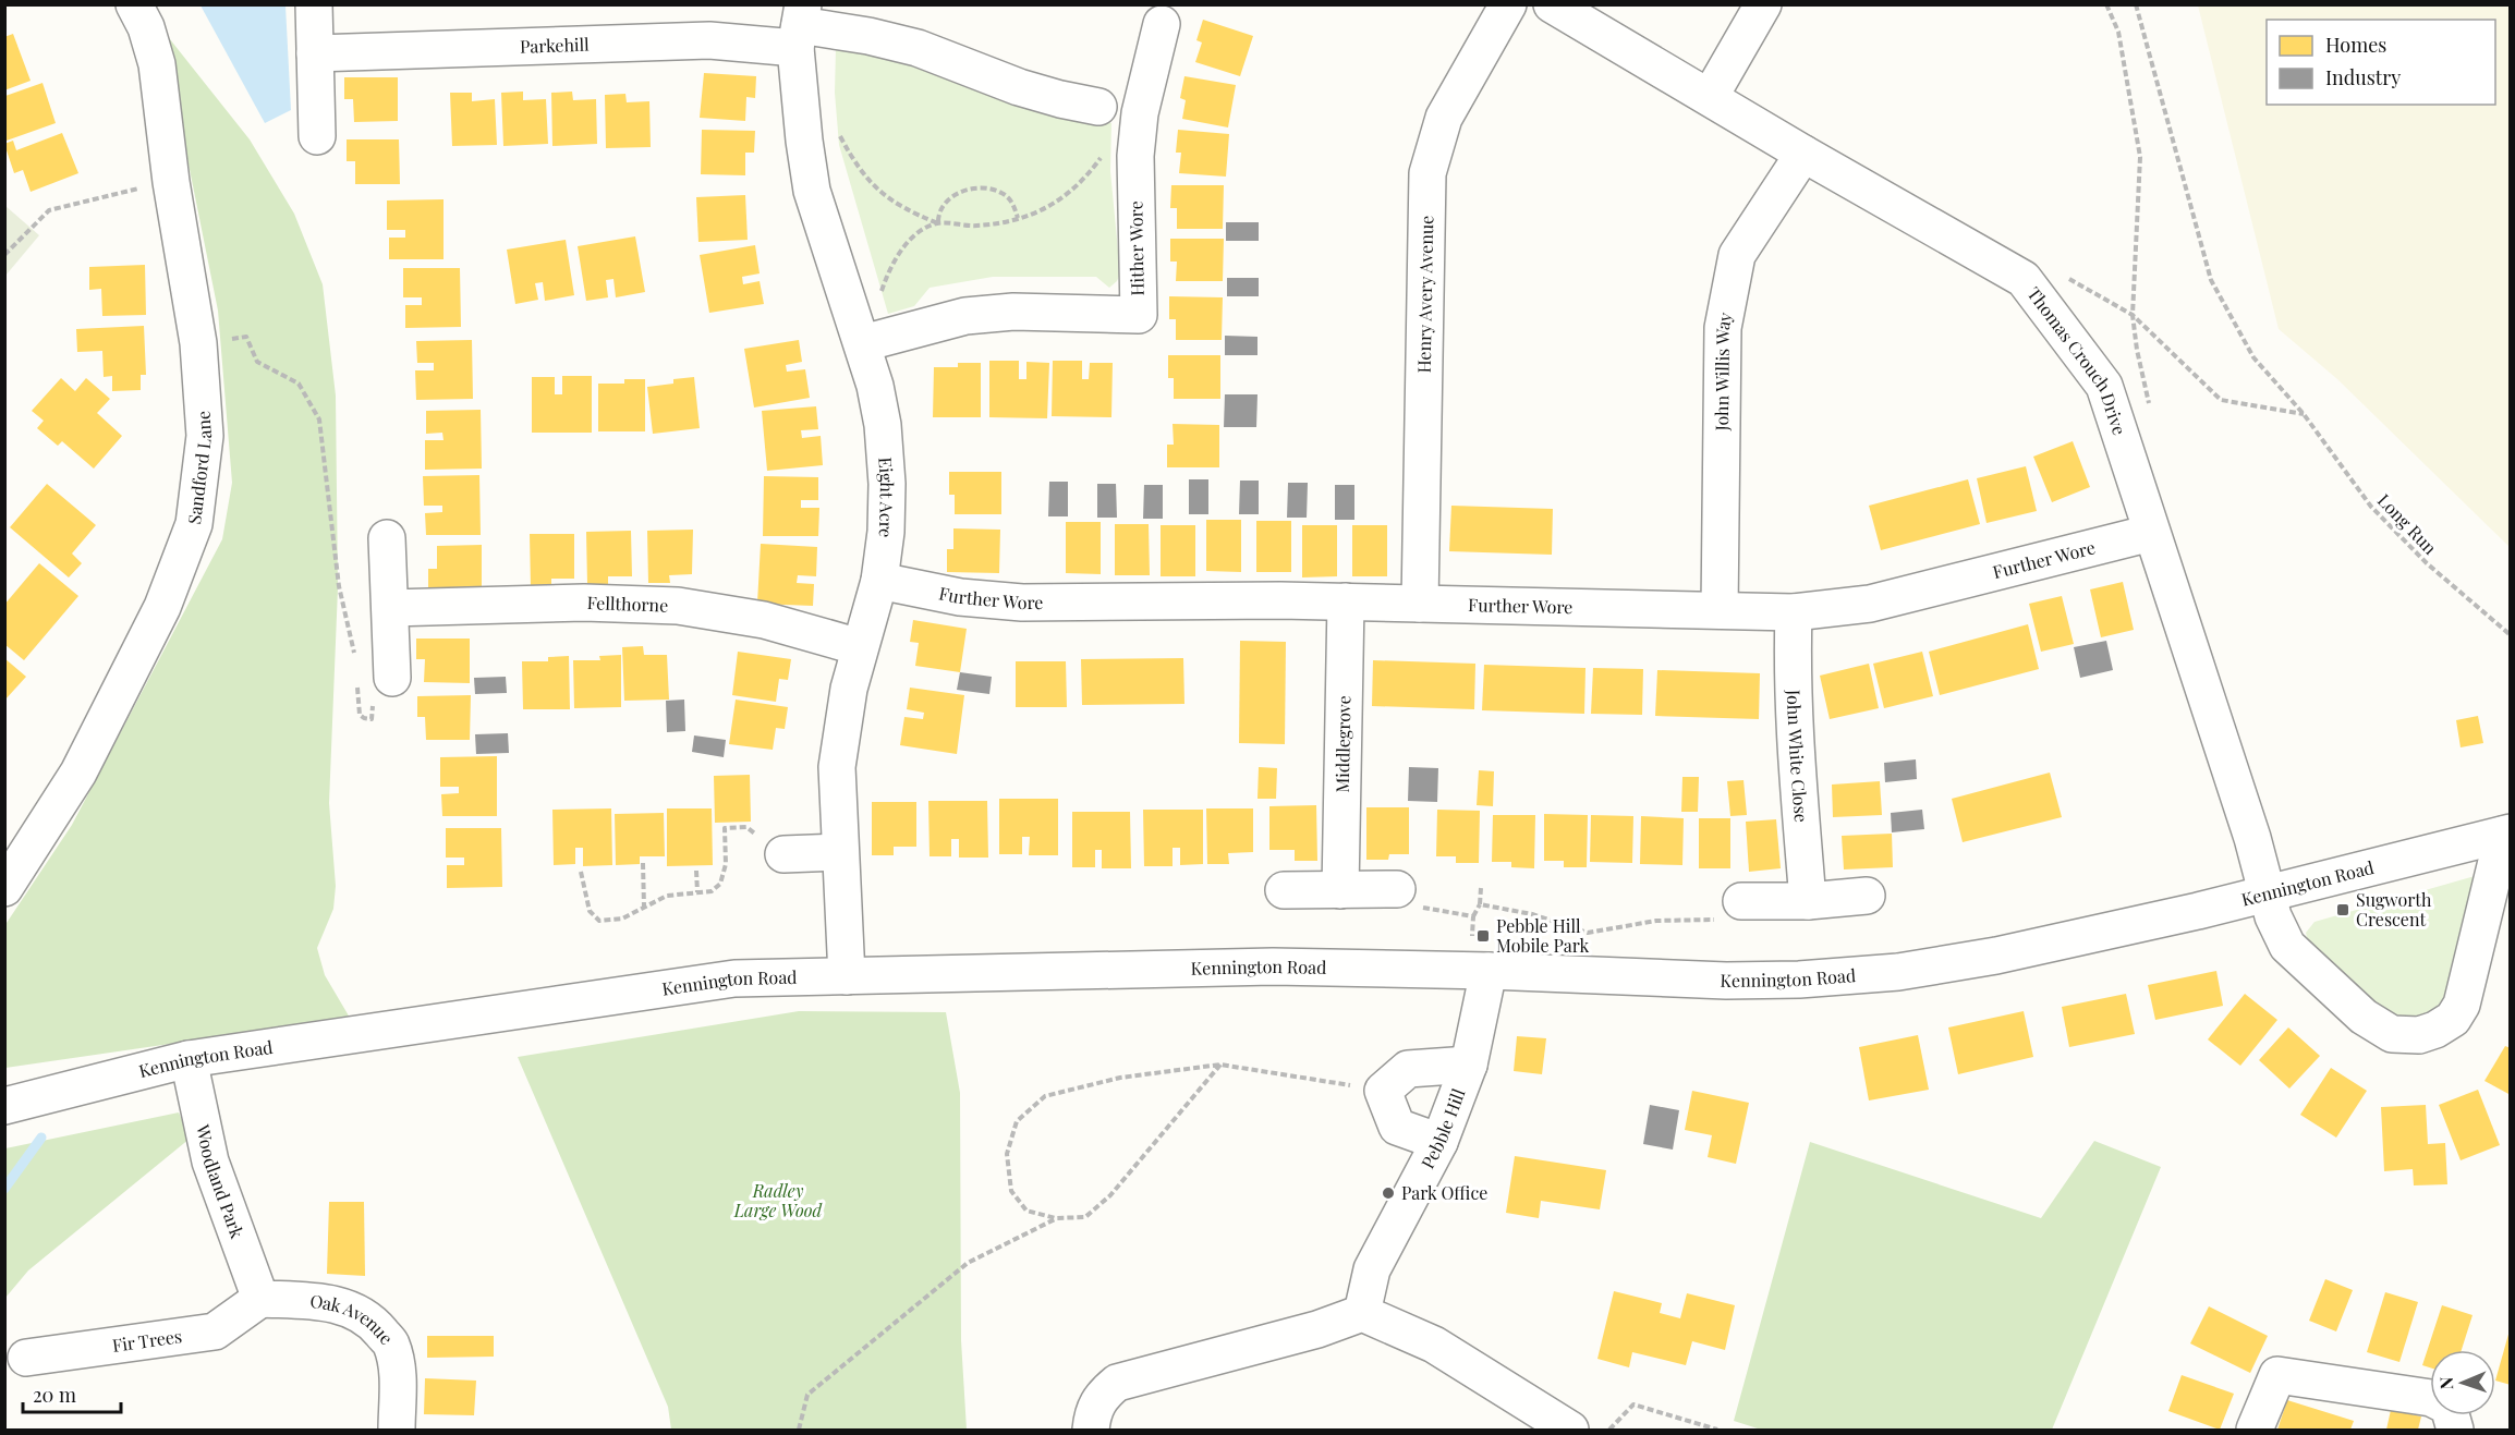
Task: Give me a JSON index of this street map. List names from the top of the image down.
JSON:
{
  "streets": {
    "street": [
      "Parkehill",
      "Hither Wore",
      "Henry Avery Avenue",
      "Thomas Crouch Drive",
      "John Willis Way",
      "Sandford Lane",
      "Eight Acre",
      "Further Wore",
      "Fellthorne",
      "Middlegrove",
      "John White Close",
      "Kennington Road",
      "Pebble Hill",
      "Woodland Park",
      "Oak Avenue",
      "Fir Trees"
    ],
    "path": ["Long Run"]
  },
  "crossings": [
    ["Parkehill", "Eight Acre"],
    ["Hither Wore", "Eight Acre"],
    ["Henry Avery Avenue", "Further Wore"],
    ["Thomas Crouch Drive", "John Willis Way"],
    ["Thomas Crouch Drive", "Further Wore"],
    ["Thomas Crouch Drive", "Kennington Road"],
    ["John Willis Way", "Further Wore"],
    ["Eight Acre", "Further Wore"],
    ["Eight Acre", "Fellthorne"],
    ["Eight Acre", "Kennington Road"],
    ["Further Wore", "Middlegrove"],
    ["Further Wore", "John White Close"],
    ["Kennington Road", "Pebble Hill"],
    ["Kennington Road", "Woodland Park"],
    ["Woodland Park", "Oak Avenue"],
    ["Woodland Park", "Fir Trees"],
    ["Oak Avenue", "Fir Trees"]
  ],
  "parks": ["Radley Large Wood"],
  "places": {
    "transit": ["Sugworth Crescent", "Pebble Hill Mobile Park"],
    "other": ["Park Office"]
  },
  "legend": ["Homes", "Industry"],
  "scale_bar": "20 m",
  "north": "left"
}
